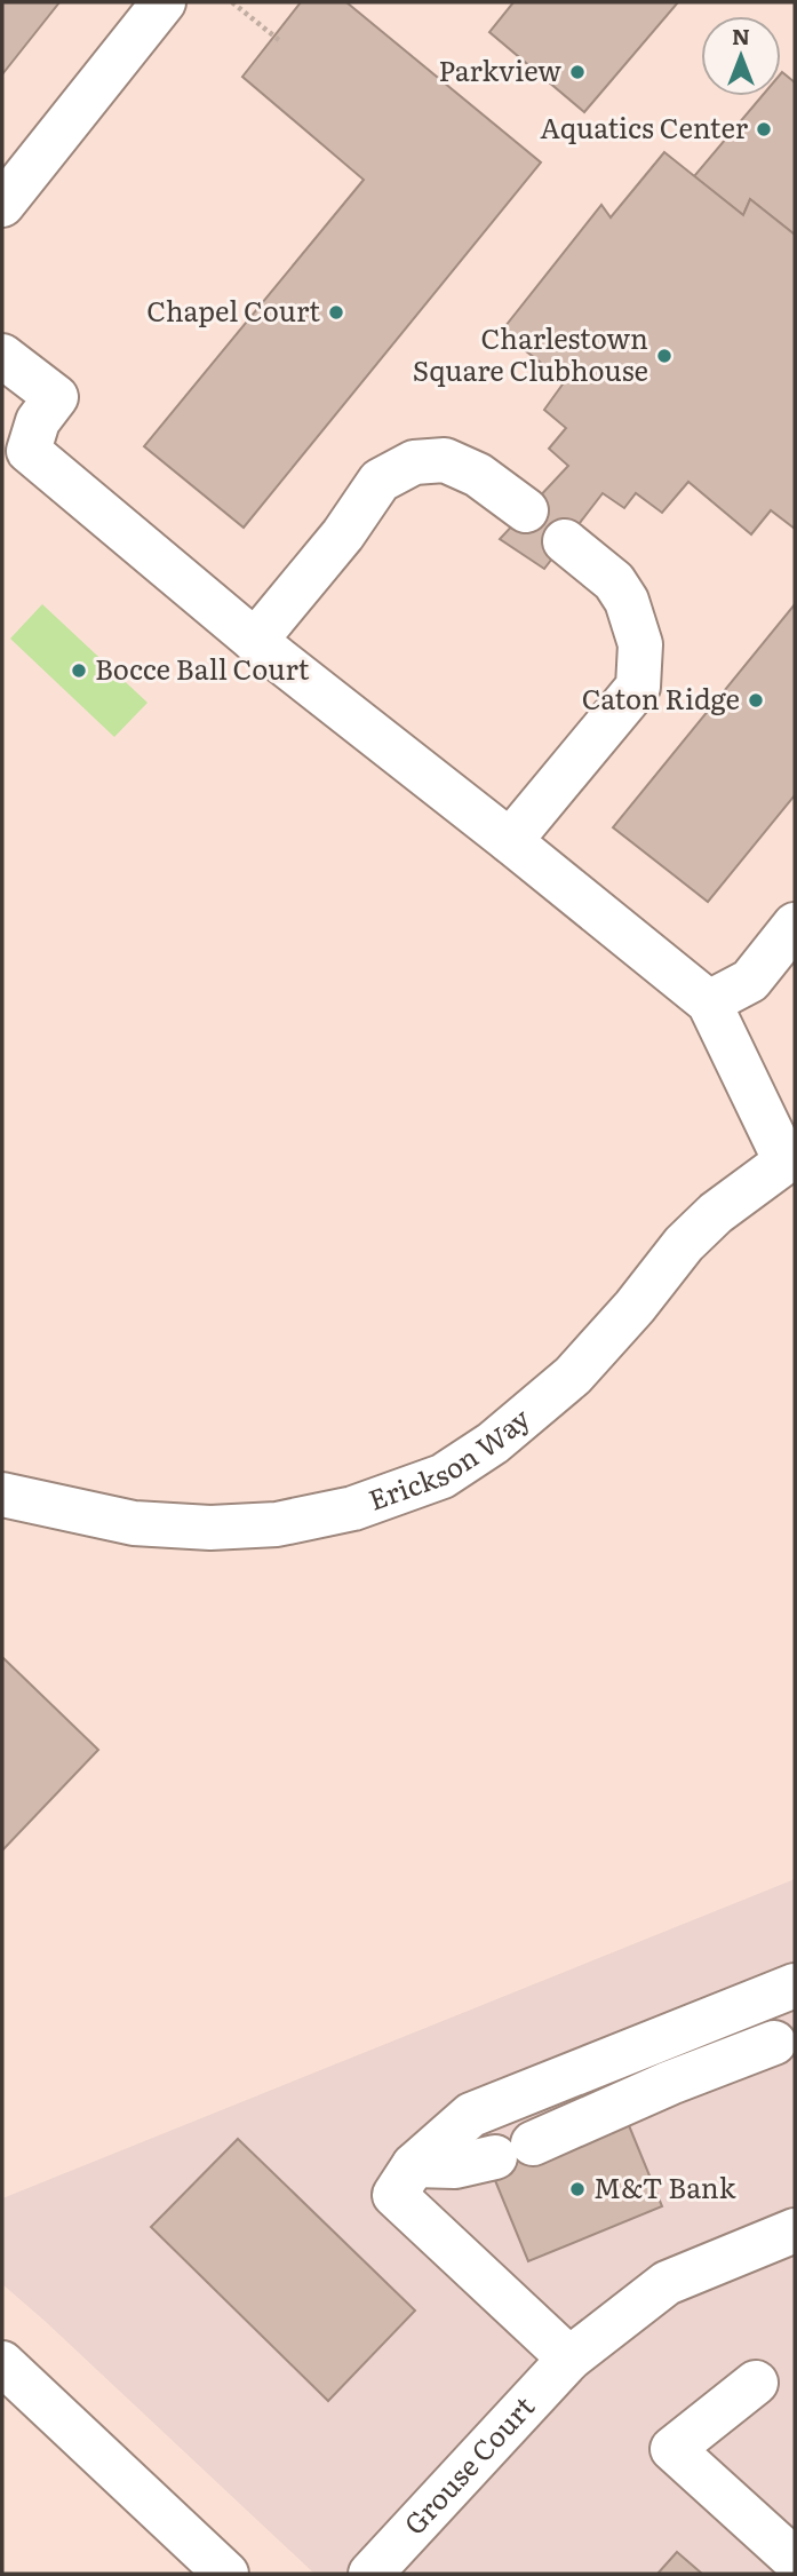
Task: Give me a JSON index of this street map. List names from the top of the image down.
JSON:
{
  "streets": {
    "street": ["Erickson Way", "Grouse Court"]
  },
  "places": [
    "Parkview",
    "Aquatics Center",
    "Chapel Court",
    "Charlestown Square Clubhouse",
    "Bocce Ball Court",
    "Caton Ridge",
    "M&T Bank"
  ],
  "north": "top"
}
